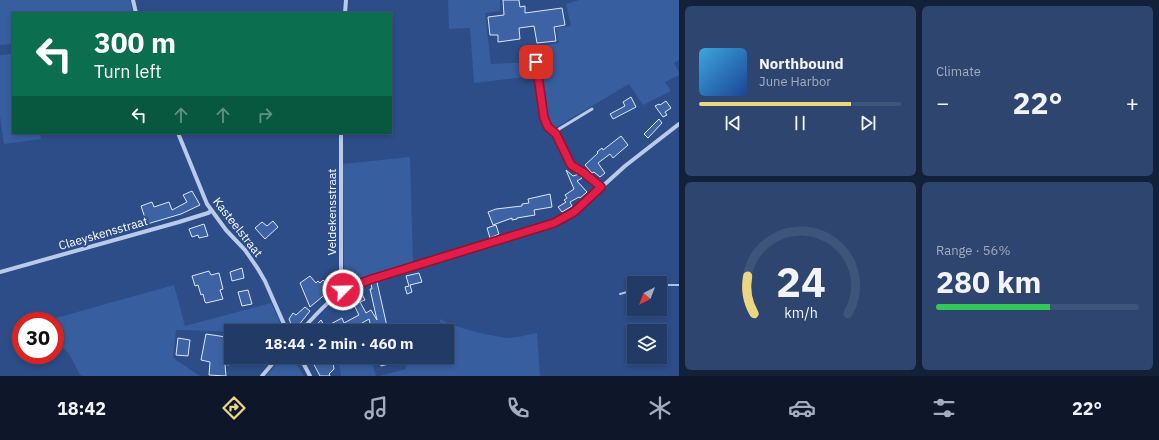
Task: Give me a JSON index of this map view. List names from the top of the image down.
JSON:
{
  "streets": {
    "street": ["Veldekensstraat", "Kasteelstraat", "Claeyskensstraat"]
  },
  "crossings": [
    ["Kasteelstraat", "Claeyskensstraat"]
  ],
  "north": "bottom left",
  "page": {
    "tile": [
      "Climate",
      ["Range · 56%", "280 km"]
    ],
    "turn": ["300 m", "Turn left"],
    "song": ["Northbound", "June Harbor"],
    "heat": ["−", "22°", "+"],
    "limit": "30",
    "trip": "18:44 · 2 min · 460 m",
    "tabs": ["18:42", "22°"],
    "gauge": ["24", "km/h"]
  }
}
